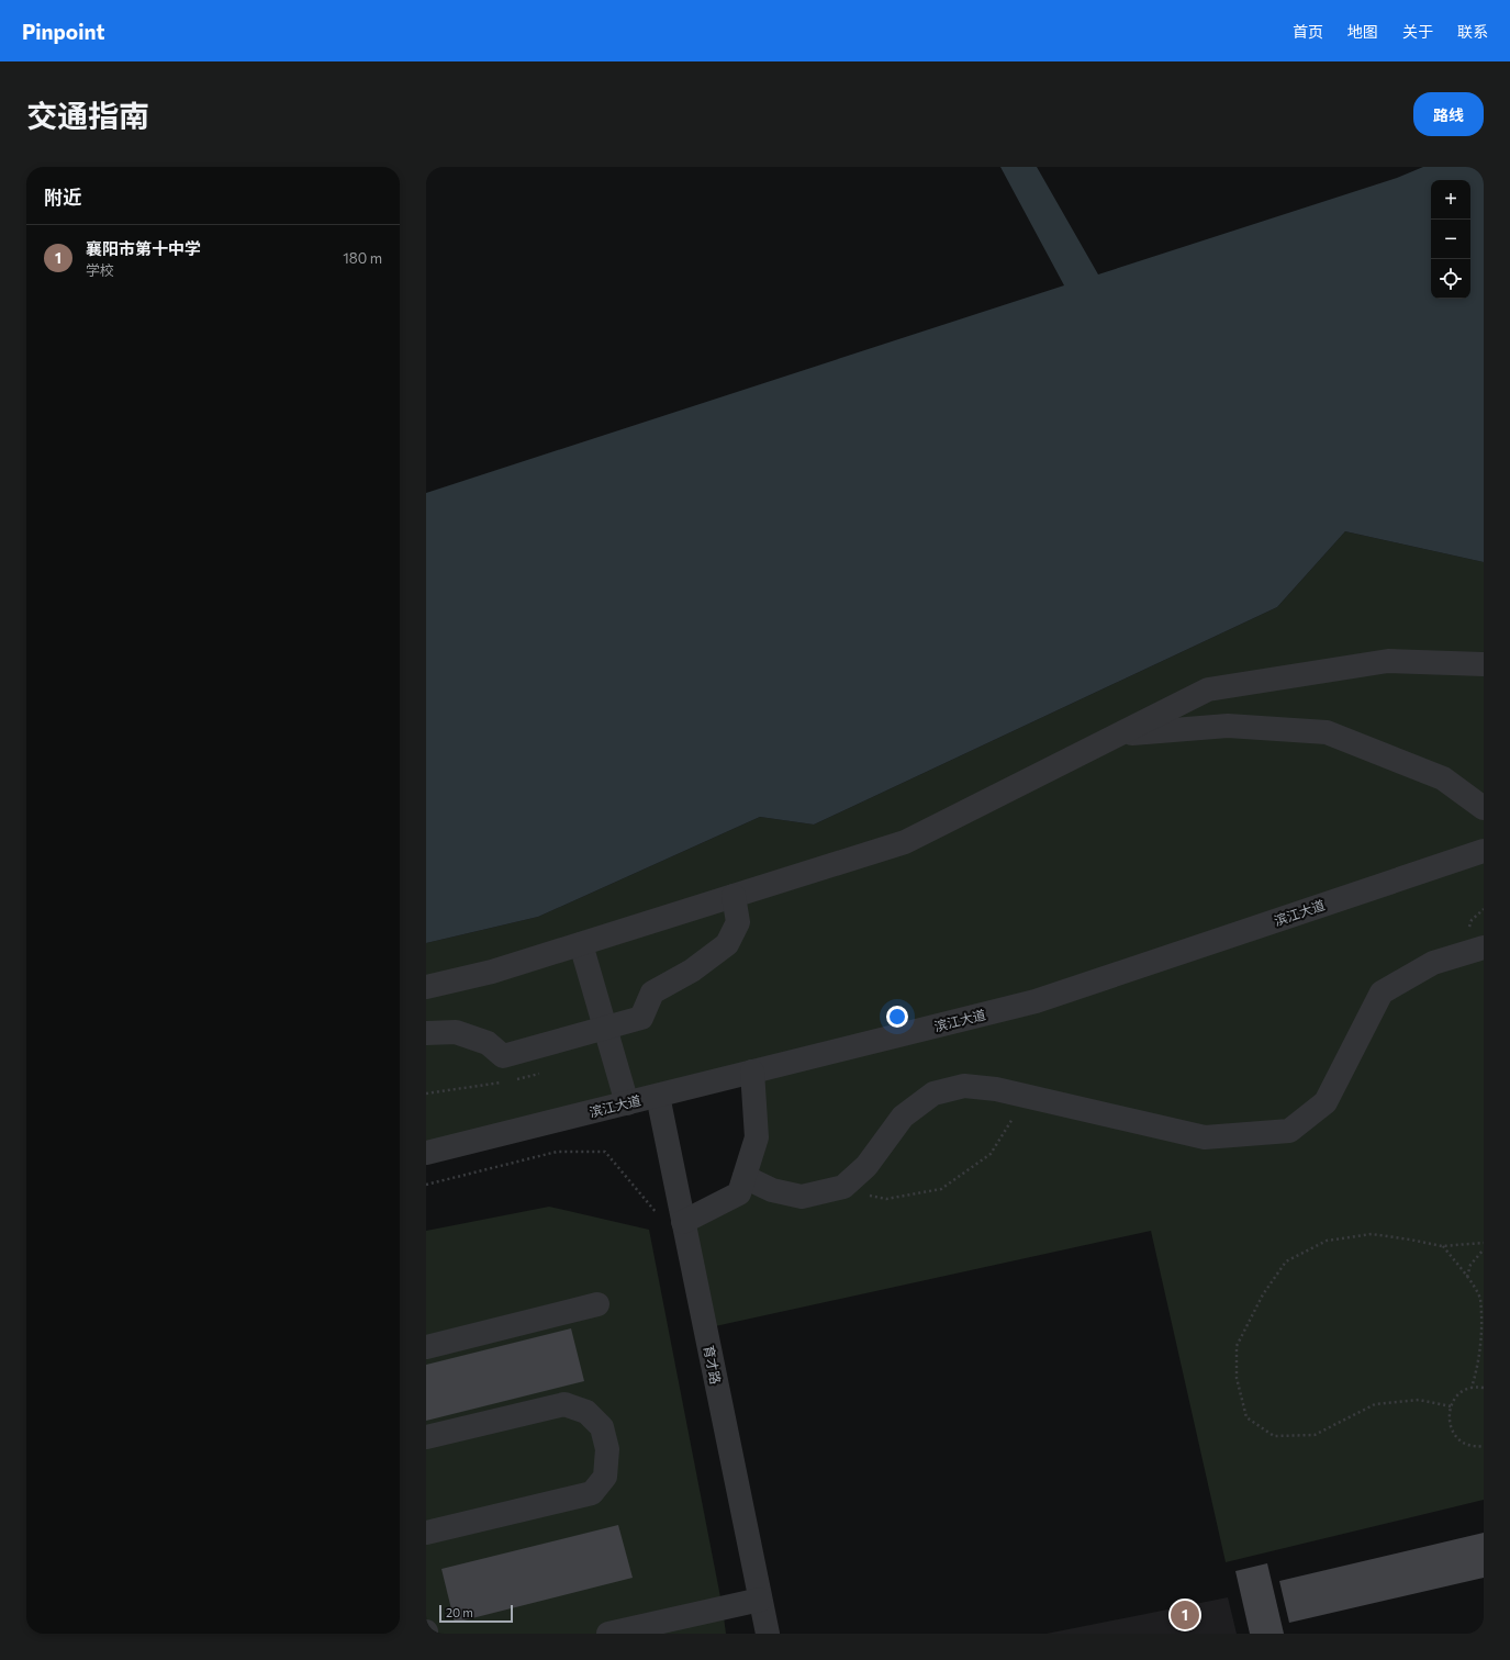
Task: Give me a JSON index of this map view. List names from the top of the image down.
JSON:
{
  "streets": {
    "street": ["滨江大道", "育才路"]
  },
  "crossings": [
    ["滨江大道", "育才路"]
  ],
  "scale_bar": "20 m",
  "page": {
    "header": "Pinpoint",
    "nav": [
      "首页",
      "地图",
      "关于",
      "联系"
    ],
    "title": "交通指南",
    "buttons": "路线",
    "heading": "附近",
    "map_buttons": ["+", "−"],
    "list": [
      {
        "mark": "1",
        "name": "襄阳市第十中学",
        "note": "学校",
        "value": "180 m"
      }
    ],
    "pins": "1",
    "scale": "20 m"
  }
}
